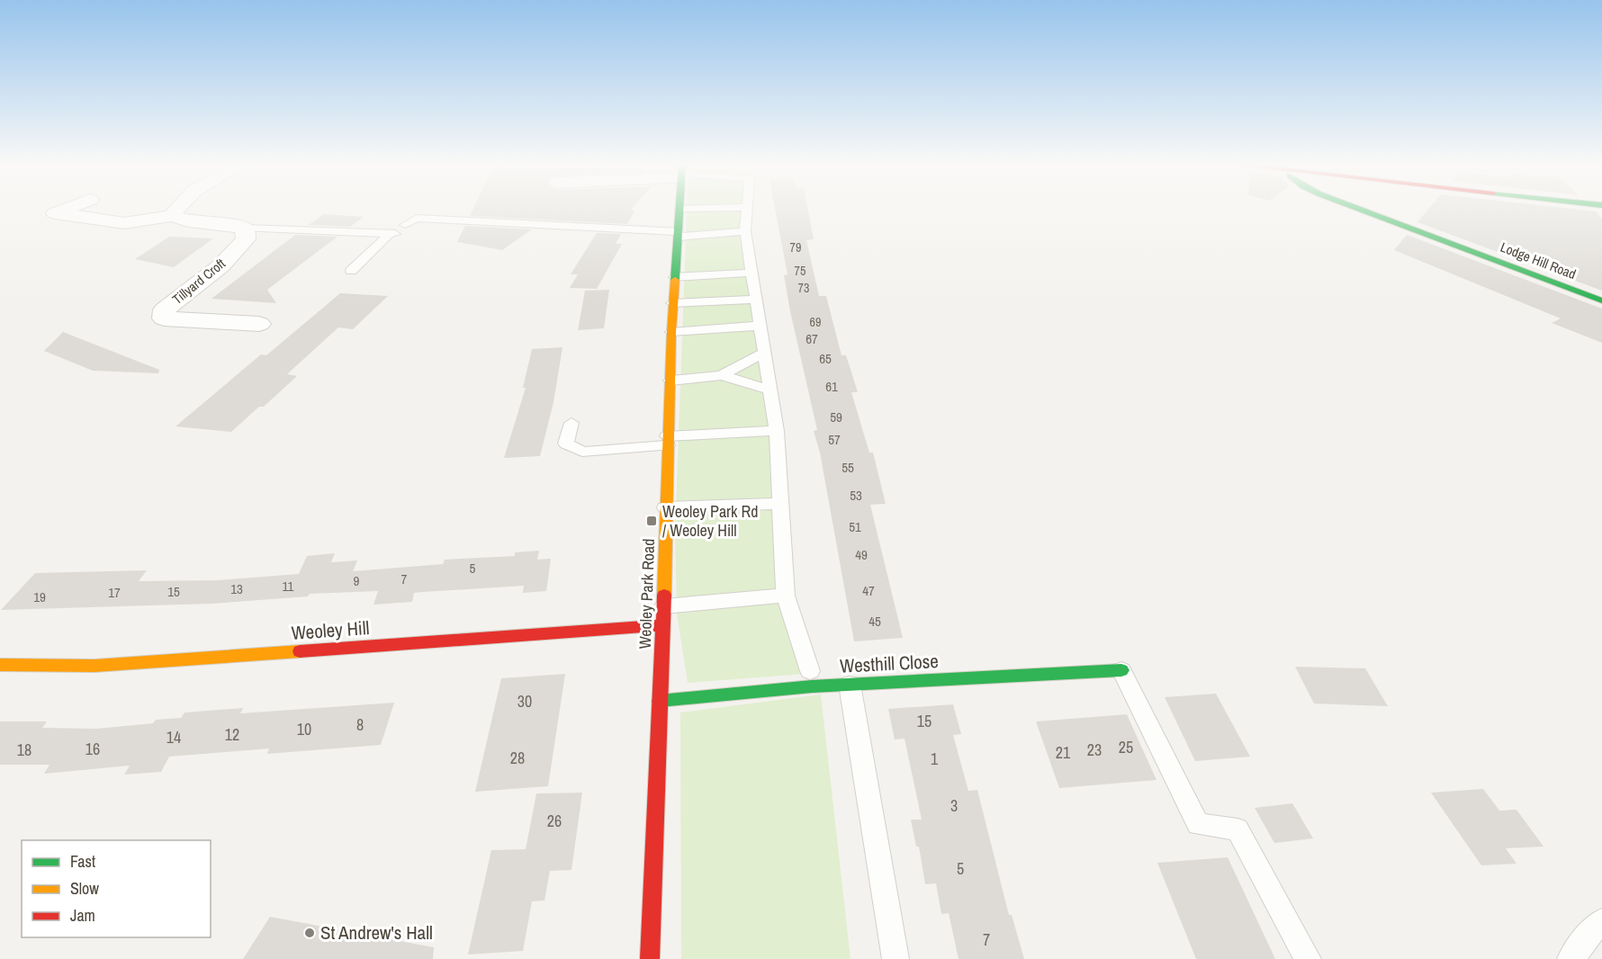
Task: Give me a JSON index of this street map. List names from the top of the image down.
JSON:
{
  "streets": {
    "street": [
      "Lodge Hill Road",
      "Tillyard Croft",
      "Weoley Park Road",
      "Weoley Hill",
      "Westhill Close"
    ]
  },
  "crossings": [
    ["Weoley Park Road", "Weoley Hill"],
    ["Weoley Park Road", "Westhill Close"]
  ],
  "places": {
    "transit": ["Weoley Park Rd / Weoley Hill"],
    "other": ["St Andrew's Hall"]
  },
  "house_numbers": [
    "79",
    "75",
    "73",
    "69",
    "67",
    "65",
    "61",
    "59",
    "57",
    "55",
    "53",
    "51",
    "49",
    "5",
    "7",
    "9",
    "11",
    "13",
    "47",
    "15",
    "17",
    "19",
    "45",
    "30",
    "15",
    "8",
    "10",
    "12",
    "14",
    "25",
    "16",
    "18",
    "23",
    "21",
    "28",
    "1",
    "3",
    "26",
    "5",
    "7"
  ],
  "legend": ["Fast", "Slow", "Jam"]
}
